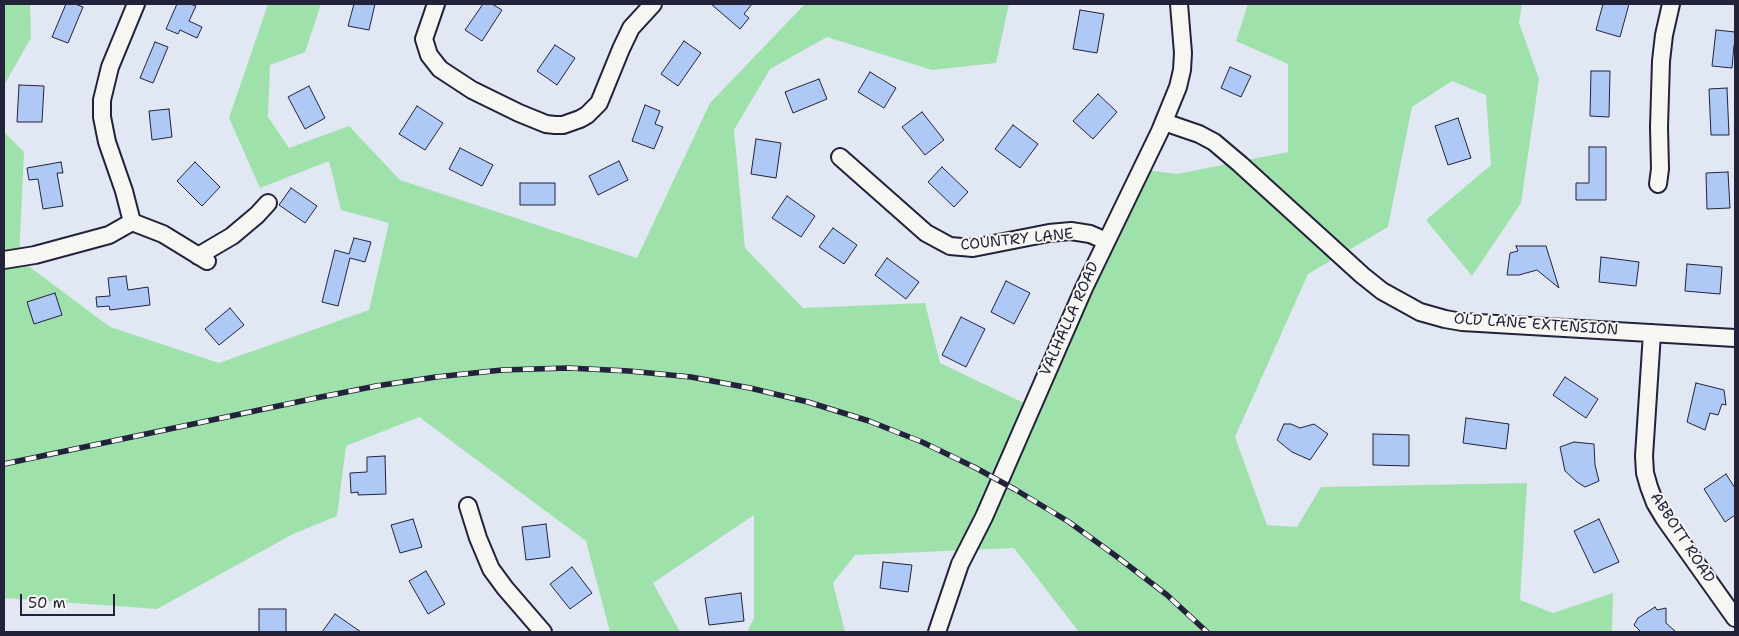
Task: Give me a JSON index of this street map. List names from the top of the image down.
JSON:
{
  "streets": {
    "street": [
      "COUNTRY LANE",
      "VALHALLA ROAD",
      "OLD LANE EXTENSION",
      "ABBOTT ROAD"
    ]
  },
  "crossings": [
    ["COUNTRY LANE", "VALHALLA ROAD"],
    ["VALHALLA ROAD", "OLD LANE EXTENSION"],
    ["OLD LANE EXTENSION", "ABBOTT ROAD"]
  ],
  "scale_bar": "50 m"
}
